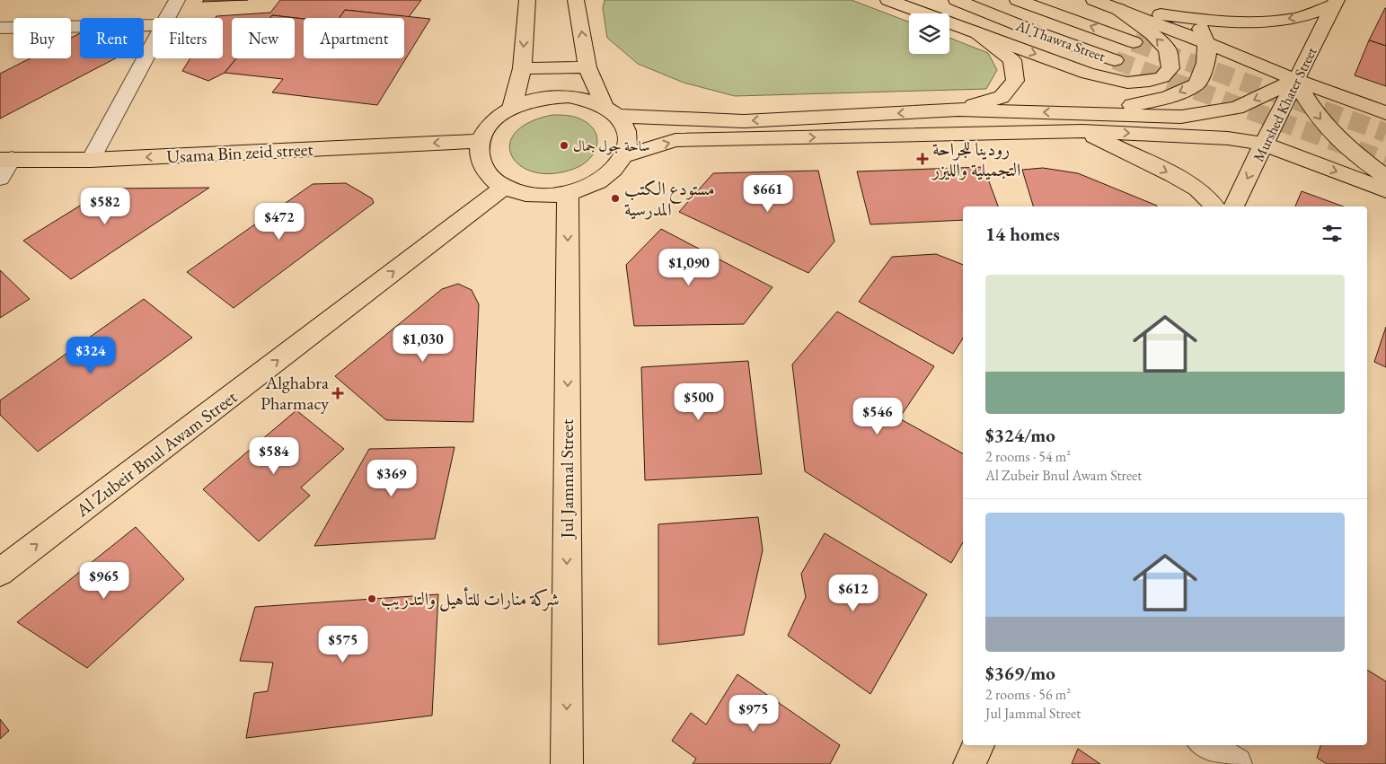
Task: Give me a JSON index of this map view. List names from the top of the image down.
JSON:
{
  "streets": {
    "main road": [
      "Al Thawra Street",
      "Murshed Khater Street",
      "Usama Bin zeid street",
      "Al Zubeir Bnul Awam Street",
      "Jul Jammal Street"
    ]
  },
  "crossings": [
    ["Usama Bin zeid street", "Al Zubeir Bnul Awam Street"],
    ["Usama Bin zeid street", "Jul Jammal Street"],
    ["Al Zubeir Bnul Awam Street", "Jul Jammal Street"]
  ],
  "one_way": ["Usama Bin zeid street", "Al Zubeir Bnul Awam Street", "Jul Jammal Street"],
  "places": {
    "other": ["ساحة جول جمال", "مستودع الكتب المدرسية", "شركة منارات للتأهيل والتدريب"],
    "health": ["رودينا للجراحة التجميلية والليزر", "Alghabra Pharmacy"]
  },
  "page": {
    "chip": [
      "Buy",
      "Rent",
      "Filters",
      "New",
      "Apartment"
    ],
    "price": [
      "$661",
      "$582",
      "$472",
      "$1,090",
      "$1,030",
      "$324",
      "$500",
      "$546",
      "$584",
      "$369",
      "$965",
      "$612",
      "$575",
      "$975"
    ],
    "heading": "14 homes",
    "list": [
      {
        "name": "$324/mo",
        "note": "2 rooms · 54 m² · Al Zubeir Bnul Awam Street"
      },
      {
        "name": "$369/mo",
        "note": "2 rooms · 56 m² · Jul Jammal Street"
      }
    ]
  }
}
